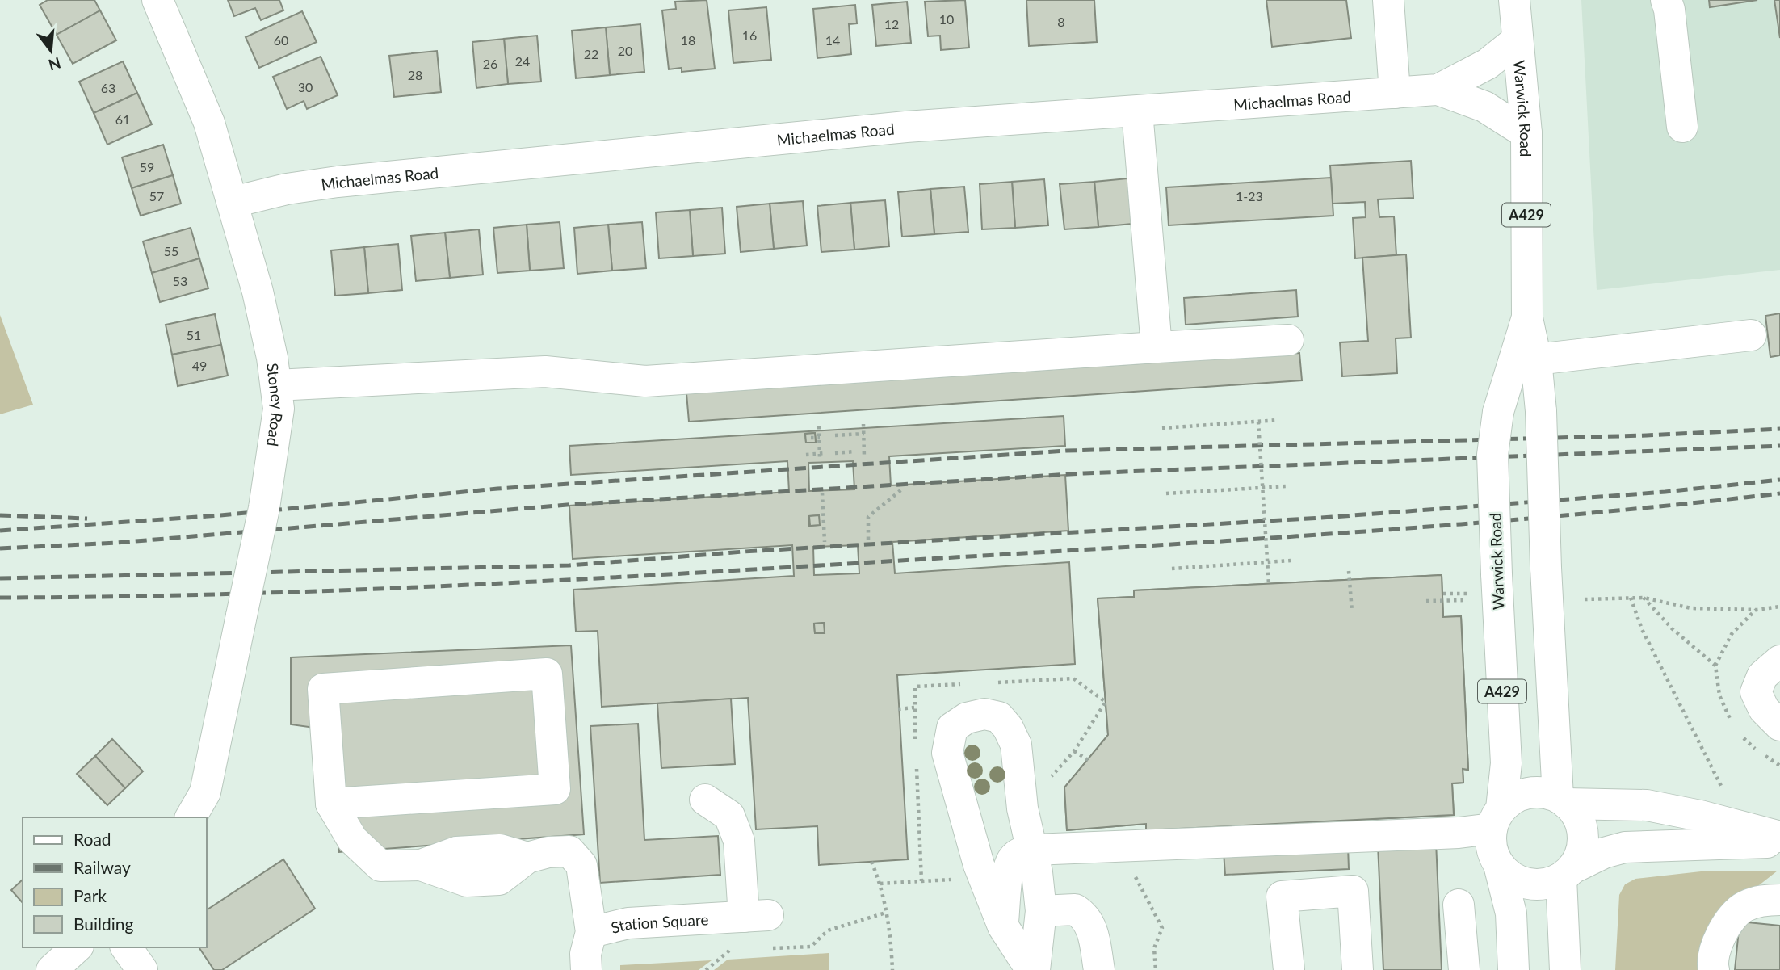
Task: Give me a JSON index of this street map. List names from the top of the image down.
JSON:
{
  "streets": {
    "street": [
      "Michaelmas Road",
      "Warwick Road",
      "A429",
      "Stoney Road",
      "Station Square"
    ]
  },
  "crossings": [
    ["Michaelmas Road", "Warwick Road"],
    ["Michaelmas Road", "Stoney Road"]
  ],
  "house_numbers": [
    "10",
    "8",
    "12",
    "16",
    "60",
    "18",
    "14",
    "20",
    "22",
    "24",
    "26",
    "28",
    "30",
    "63",
    "61",
    "59",
    "57",
    "1-23",
    "55",
    "53",
    "51",
    "49"
  ],
  "legend": [
    "Road",
    "Railway",
    "Park",
    "Building"
  ],
  "north": "bottom"
}
